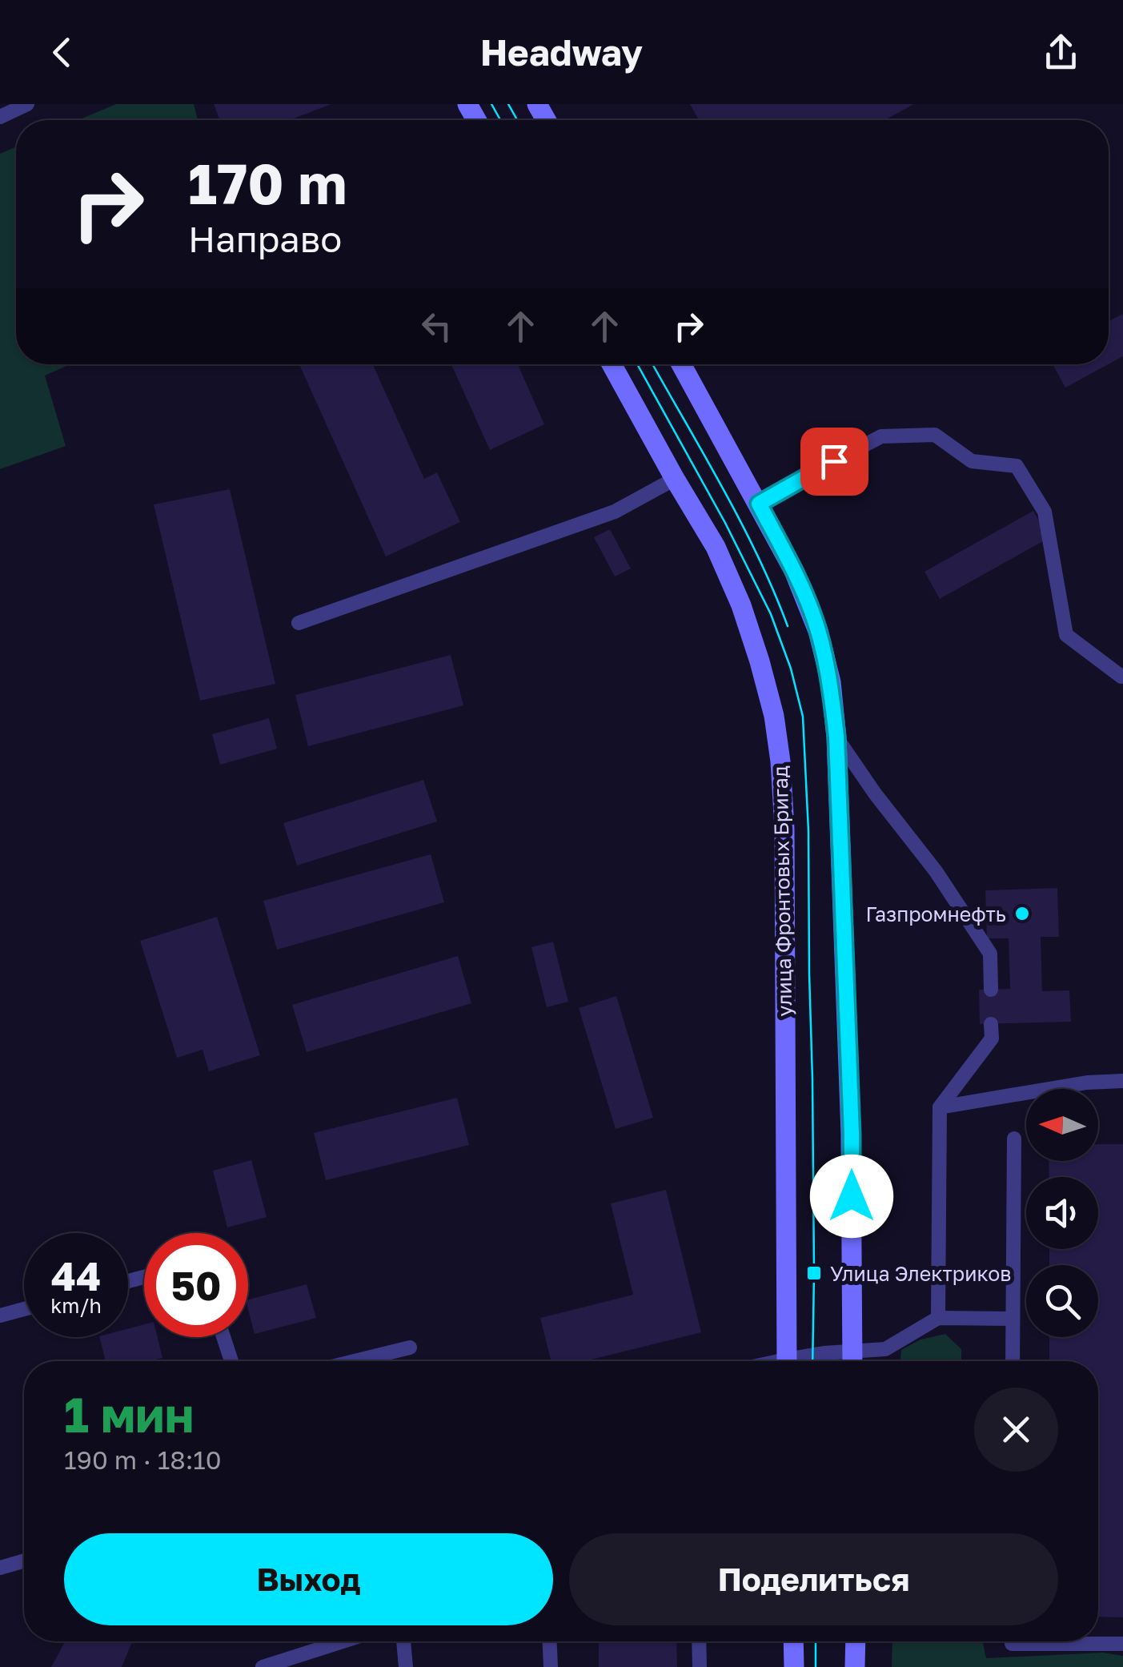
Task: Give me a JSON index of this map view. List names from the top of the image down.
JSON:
{
  "streets": {
    "main road": ["улица Фронтовых Бригад"]
  },
  "places": {
    "other": ["Газпромнефть"],
    "transit": ["Улица Электриков"]
  },
  "north": "left",
  "page": {
    "header": "Headway",
    "turn": ["170 m", "Направо"],
    "speed": "44 km/h",
    "limit": "50",
    "heading": ["1 мин", "190 m · 18:10"],
    "buttons": ["Выход", "Поделиться"]
  }
}
